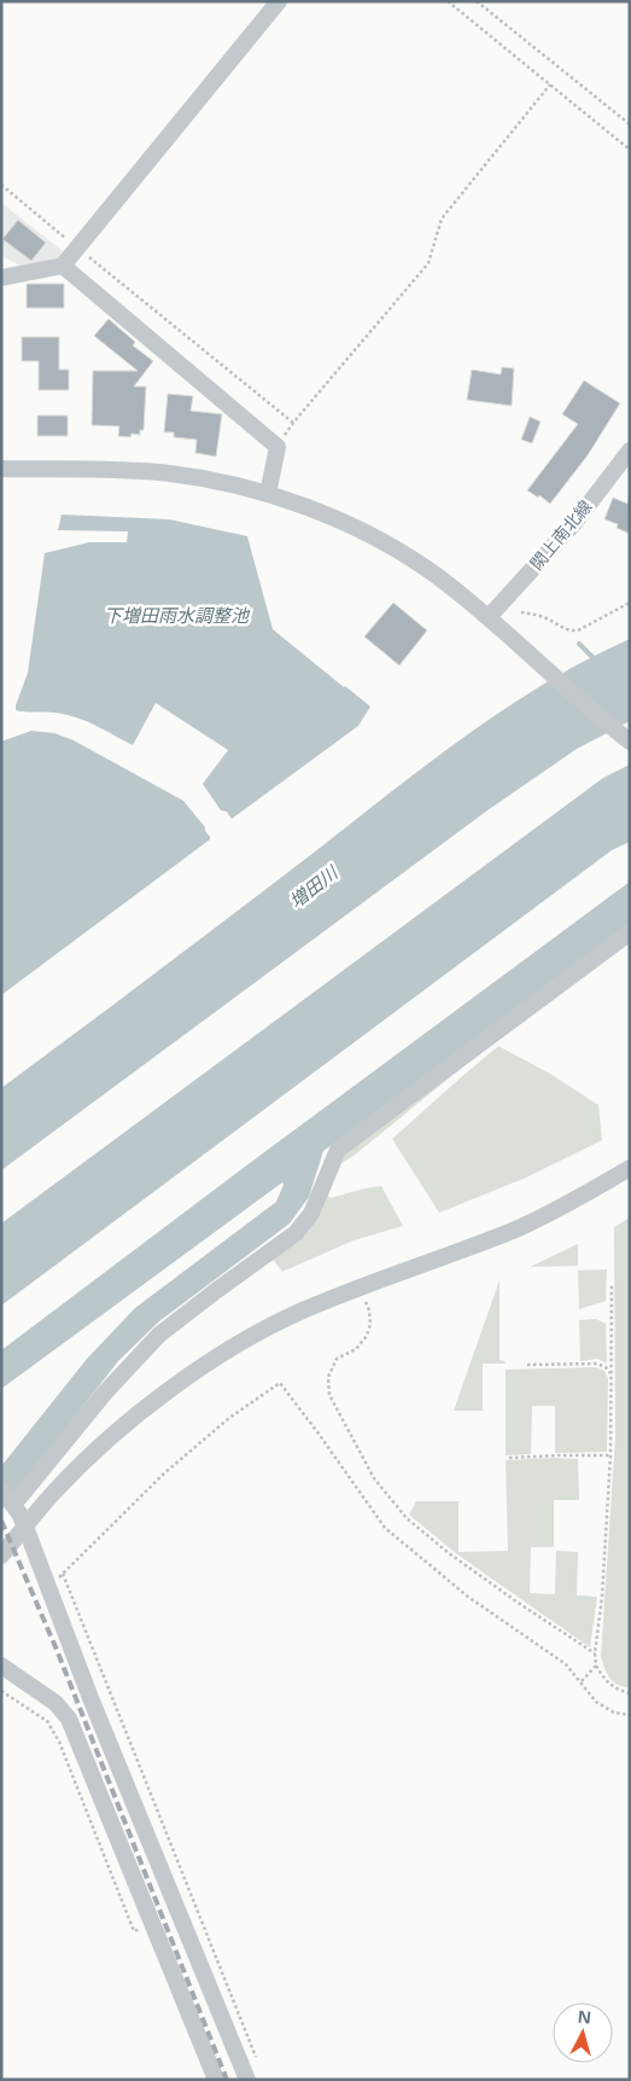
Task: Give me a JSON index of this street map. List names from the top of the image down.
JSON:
{
  "streets": {
    "street": ["閖上南北線"]
  },
  "water": ["下増田雨水調整池", "増田川"],
  "north": "top"
}
